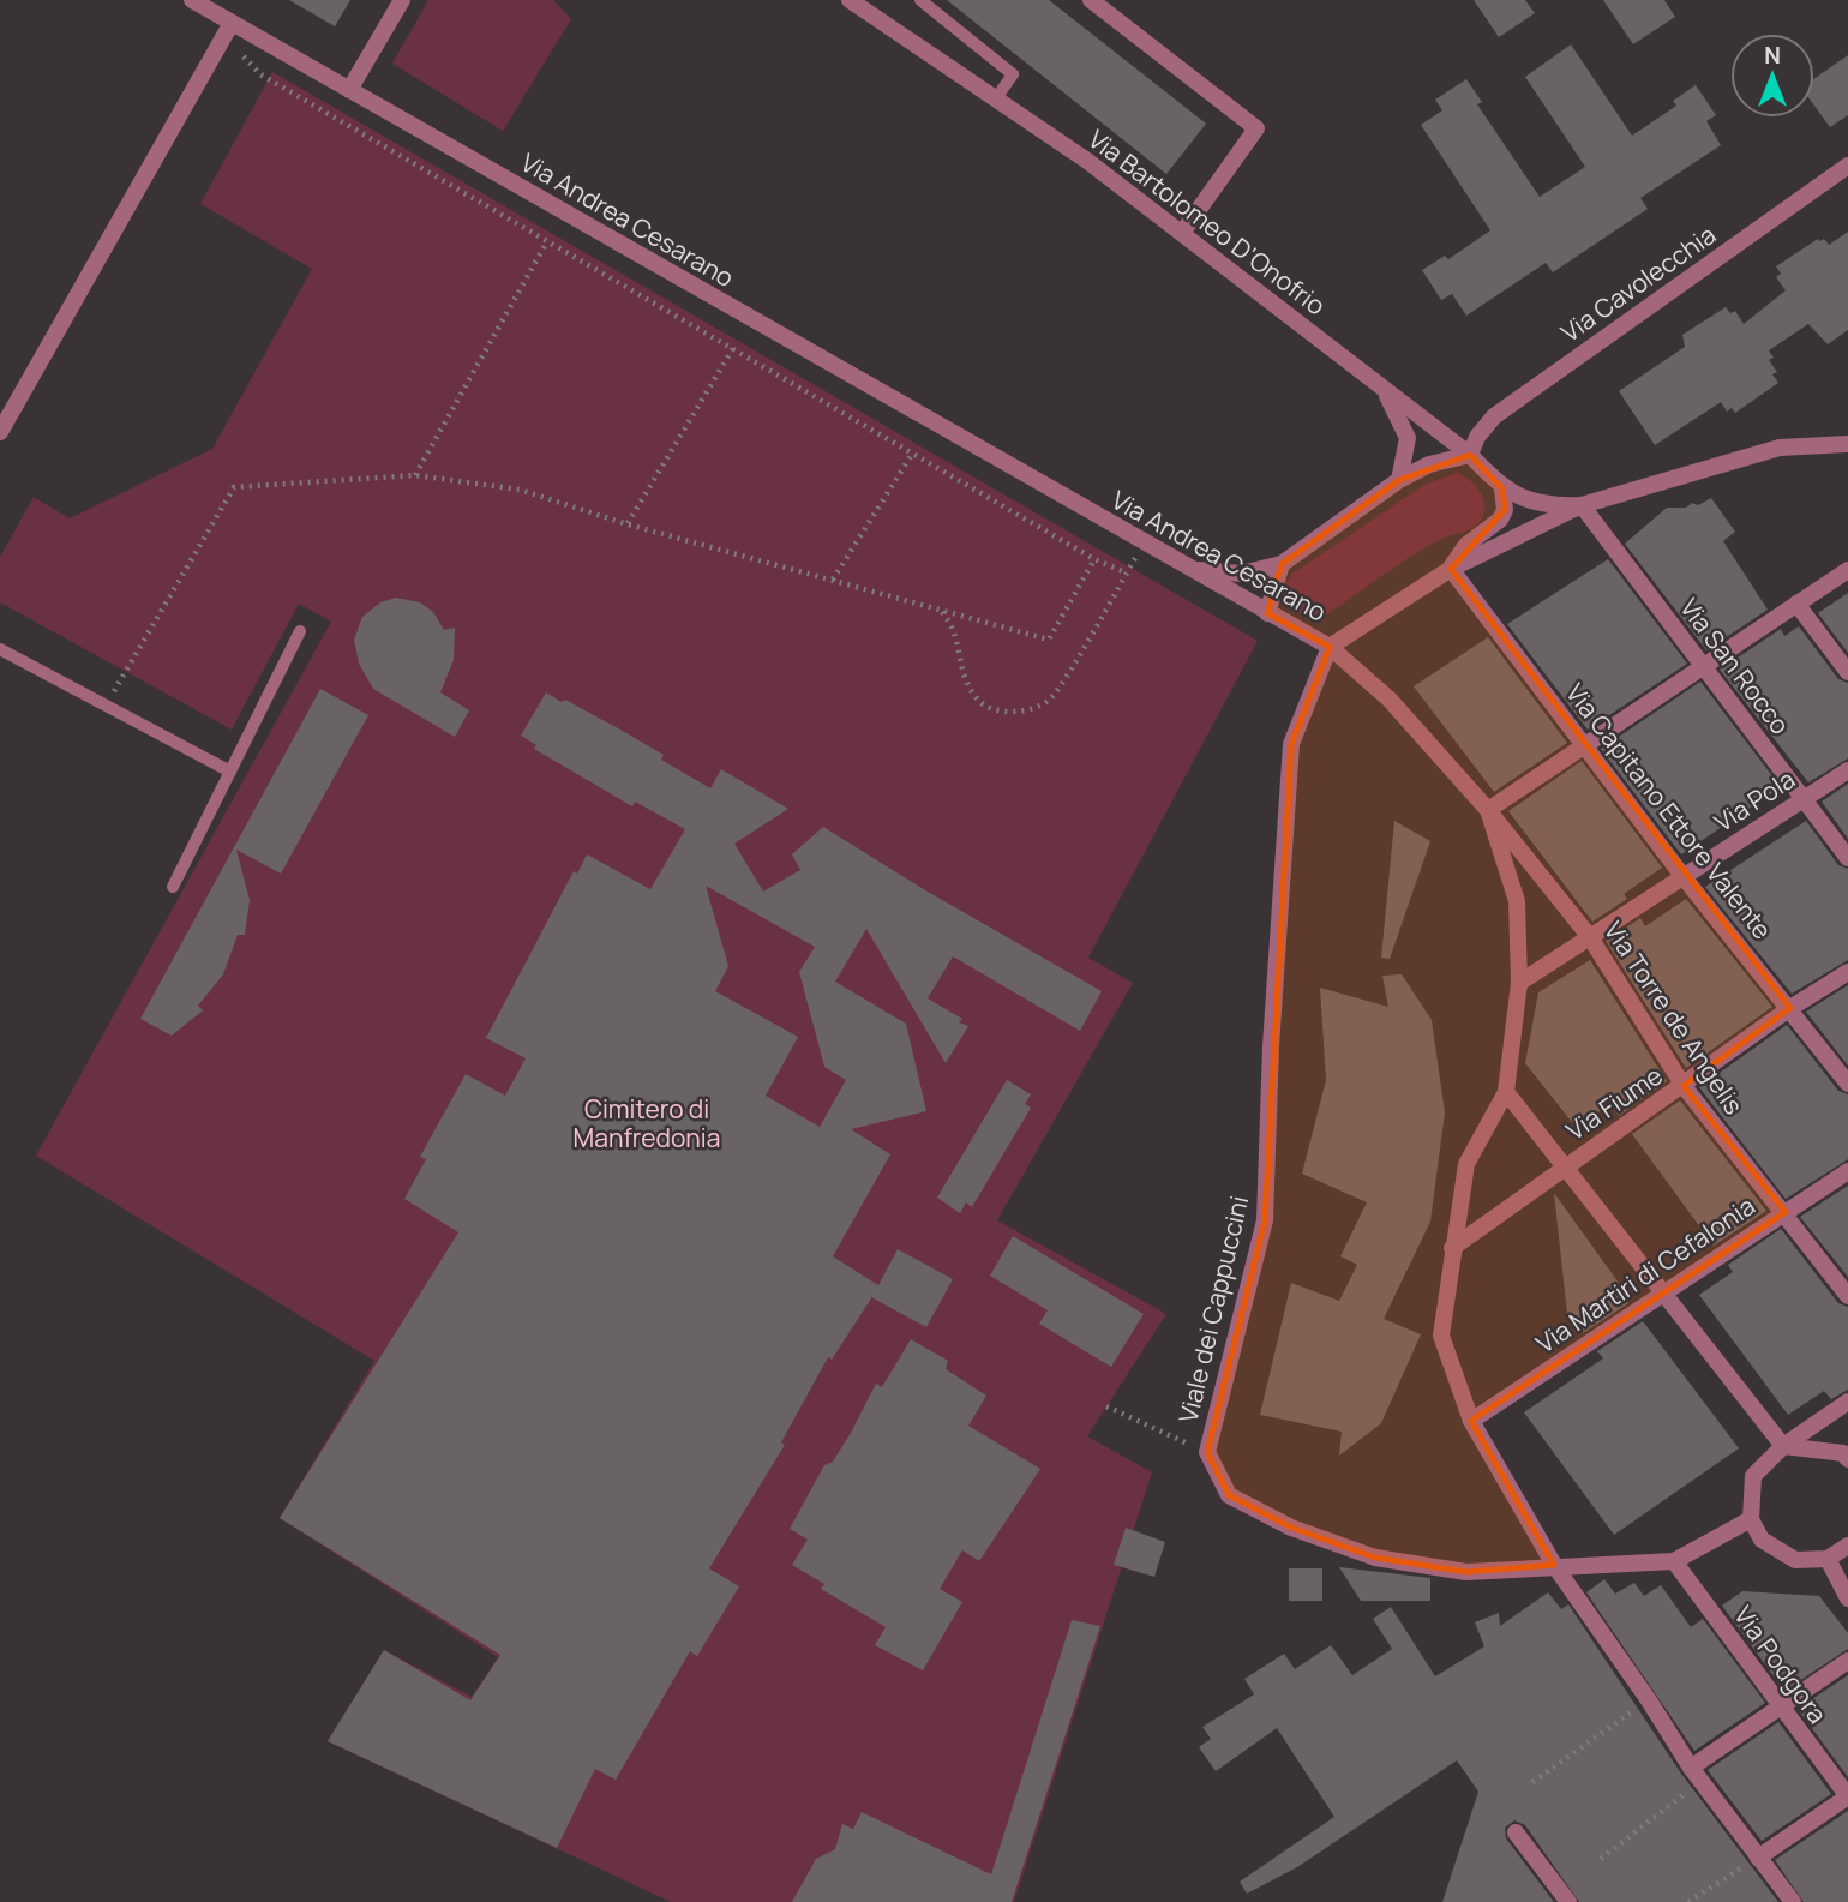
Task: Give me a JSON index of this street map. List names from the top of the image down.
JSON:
{
  "streets": {
    "street": [
      "Via Andrea Cesarano",
      "Via Bartolomeo D'Onofrio",
      "Via Cavolecchia",
      "Via San Rocco",
      "Via Pola",
      "Via Capitano Ettore Valente",
      "Via Torre de Angelis",
      "Via Fiume",
      "Via Martiri di Cefalonia",
      "Viale dei Cappuccini",
      "Via Podgora"
    ]
  },
  "crossings": [
    ["Via Andrea Cesarano", "Via Pola"],
    ["Via Andrea Cesarano", "Via Torre de Angelis"],
    ["Via Andrea Cesarano", "Via Fiume"],
    ["Via Andrea Cesarano", "Via Martiri di Cefalonia"],
    ["Via Andrea Cesarano", "Viale dei Cappuccini"],
    ["Via Bartolomeo D'Onofrio", "Via Cavolecchia"],
    ["Via San Rocco", "Via Pola"],
    ["Via Pola", "Via Capitano Ettore Valente"],
    ["Via Pola", "Via Torre de Angelis"],
    ["Via Capitano Ettore Valente", "Via Fiume"],
    ["Via Torre de Angelis", "Via Fiume"],
    ["Via Torre de Angelis", "Via Martiri di Cefalonia"],
    ["Viale dei Cappuccini", "Via Podgora"]
  ],
  "parks": ["Cimitero di Manfredonia"],
  "north": "top"
}
